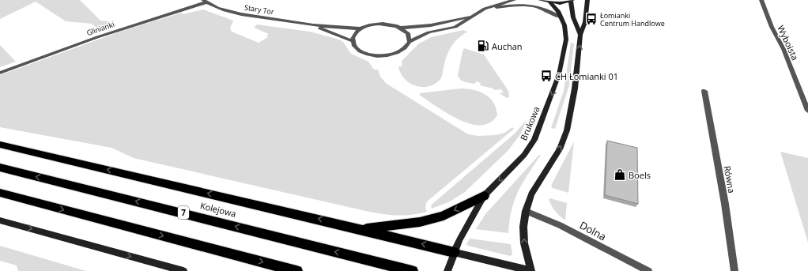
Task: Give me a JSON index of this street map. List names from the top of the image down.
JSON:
{
  "streets": {
    "highway": ["Kolejowa", "7"],
    "street": [
      "Stary Tor",
      "Glinianki",
      "Wyboista",
      "Brukowa",
      "Równa",
      "Dolna"
    ]
  },
  "crossings": [
    ["Stary Tor", "Glinianki"]
  ],
  "places": {
    "bus stop": ["Łomianki Centrum Handlowe", "CH Łomianki 01"],
    "fuel station": ["Auchan"],
    "shop": ["Boels"]
  }
}
